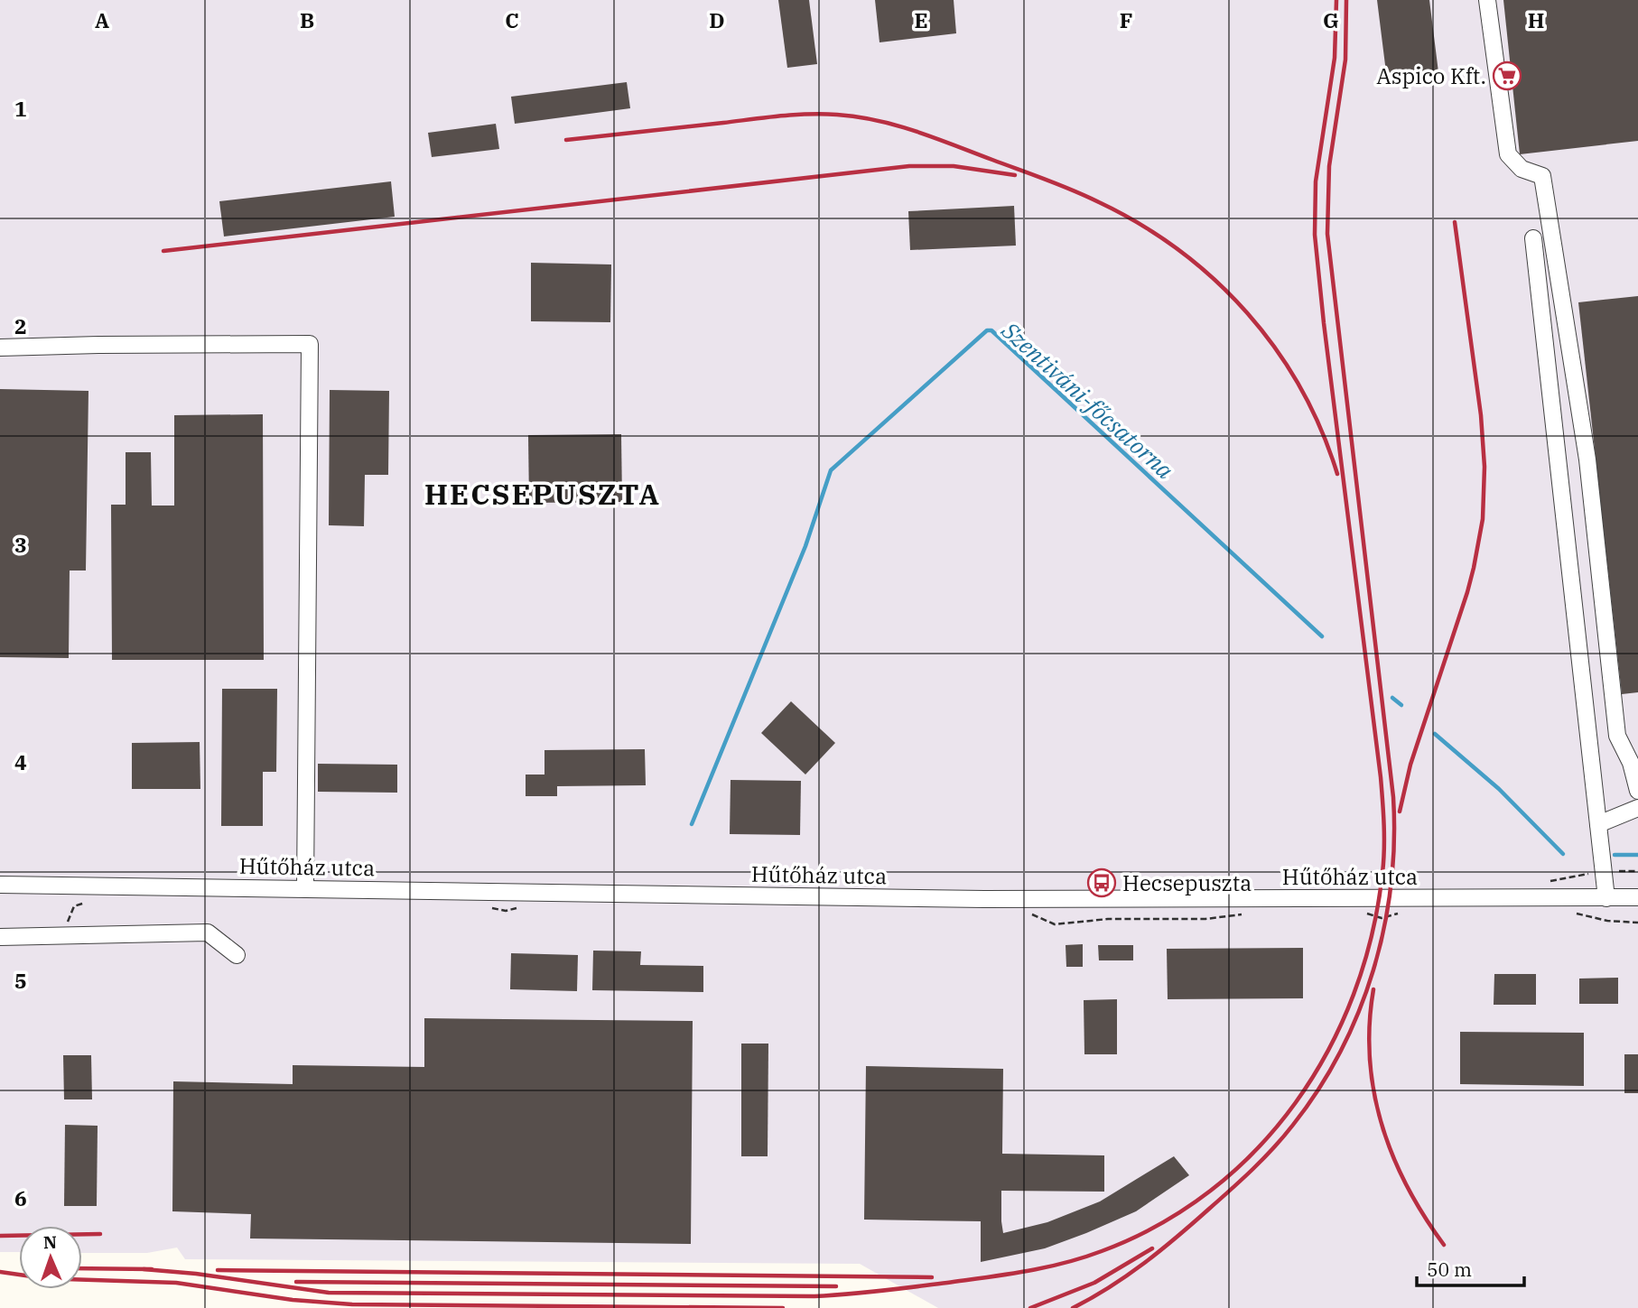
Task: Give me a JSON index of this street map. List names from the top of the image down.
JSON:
{
  "streets": {
    "street": ["Hűtőház utca"]
  },
  "districts": ["HECSEPUSZTA"],
  "water": ["Szentiváni-főcsatorna"],
  "places": {
    "supermarket": ["Aspico Kft."],
    "bus stop": ["Hecsepuszta"]
  },
  "scale_bar": "50 m",
  "north": "top",
  "grid": {
    "columns": [
      "A",
      "B",
      "C",
      "D",
      "E",
      "F",
      "G",
      "H"
    ],
    "rows": [
      "1",
      "2",
      "3",
      "4",
      "5",
      "6"
    ]
  }
}
